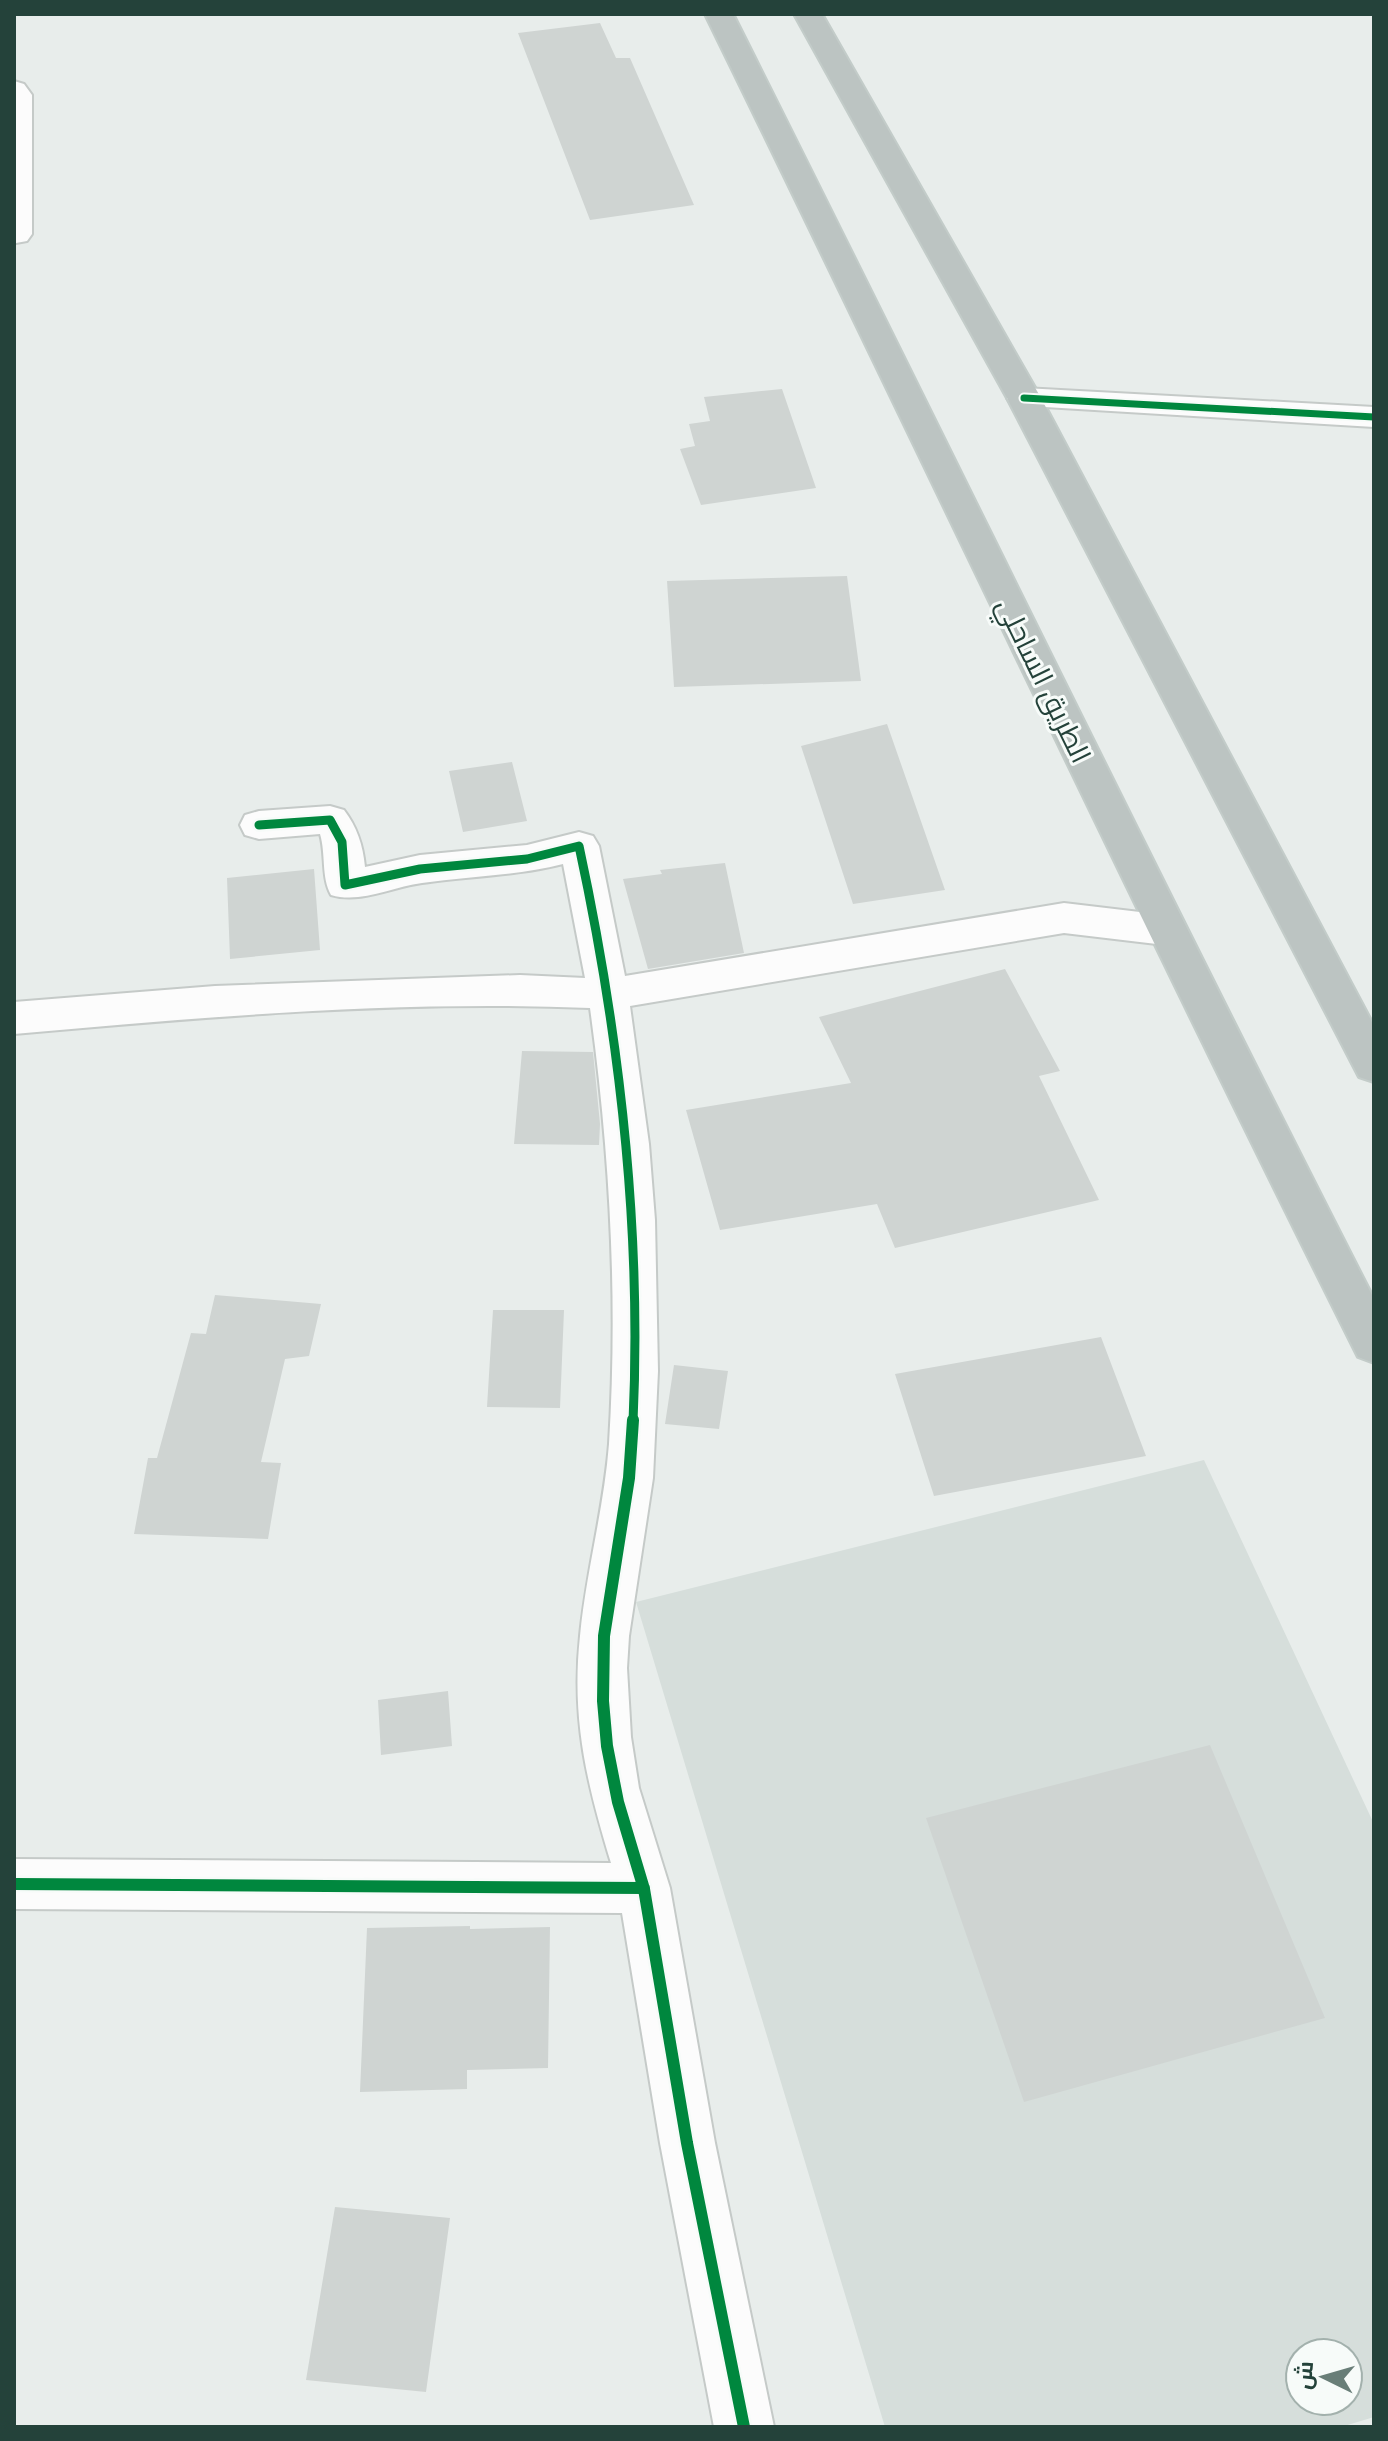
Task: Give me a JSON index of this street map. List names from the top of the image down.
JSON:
{
  "streets": {
    "highway": ["الطريق الساحلي"]
  },
  "north": "left"
}
